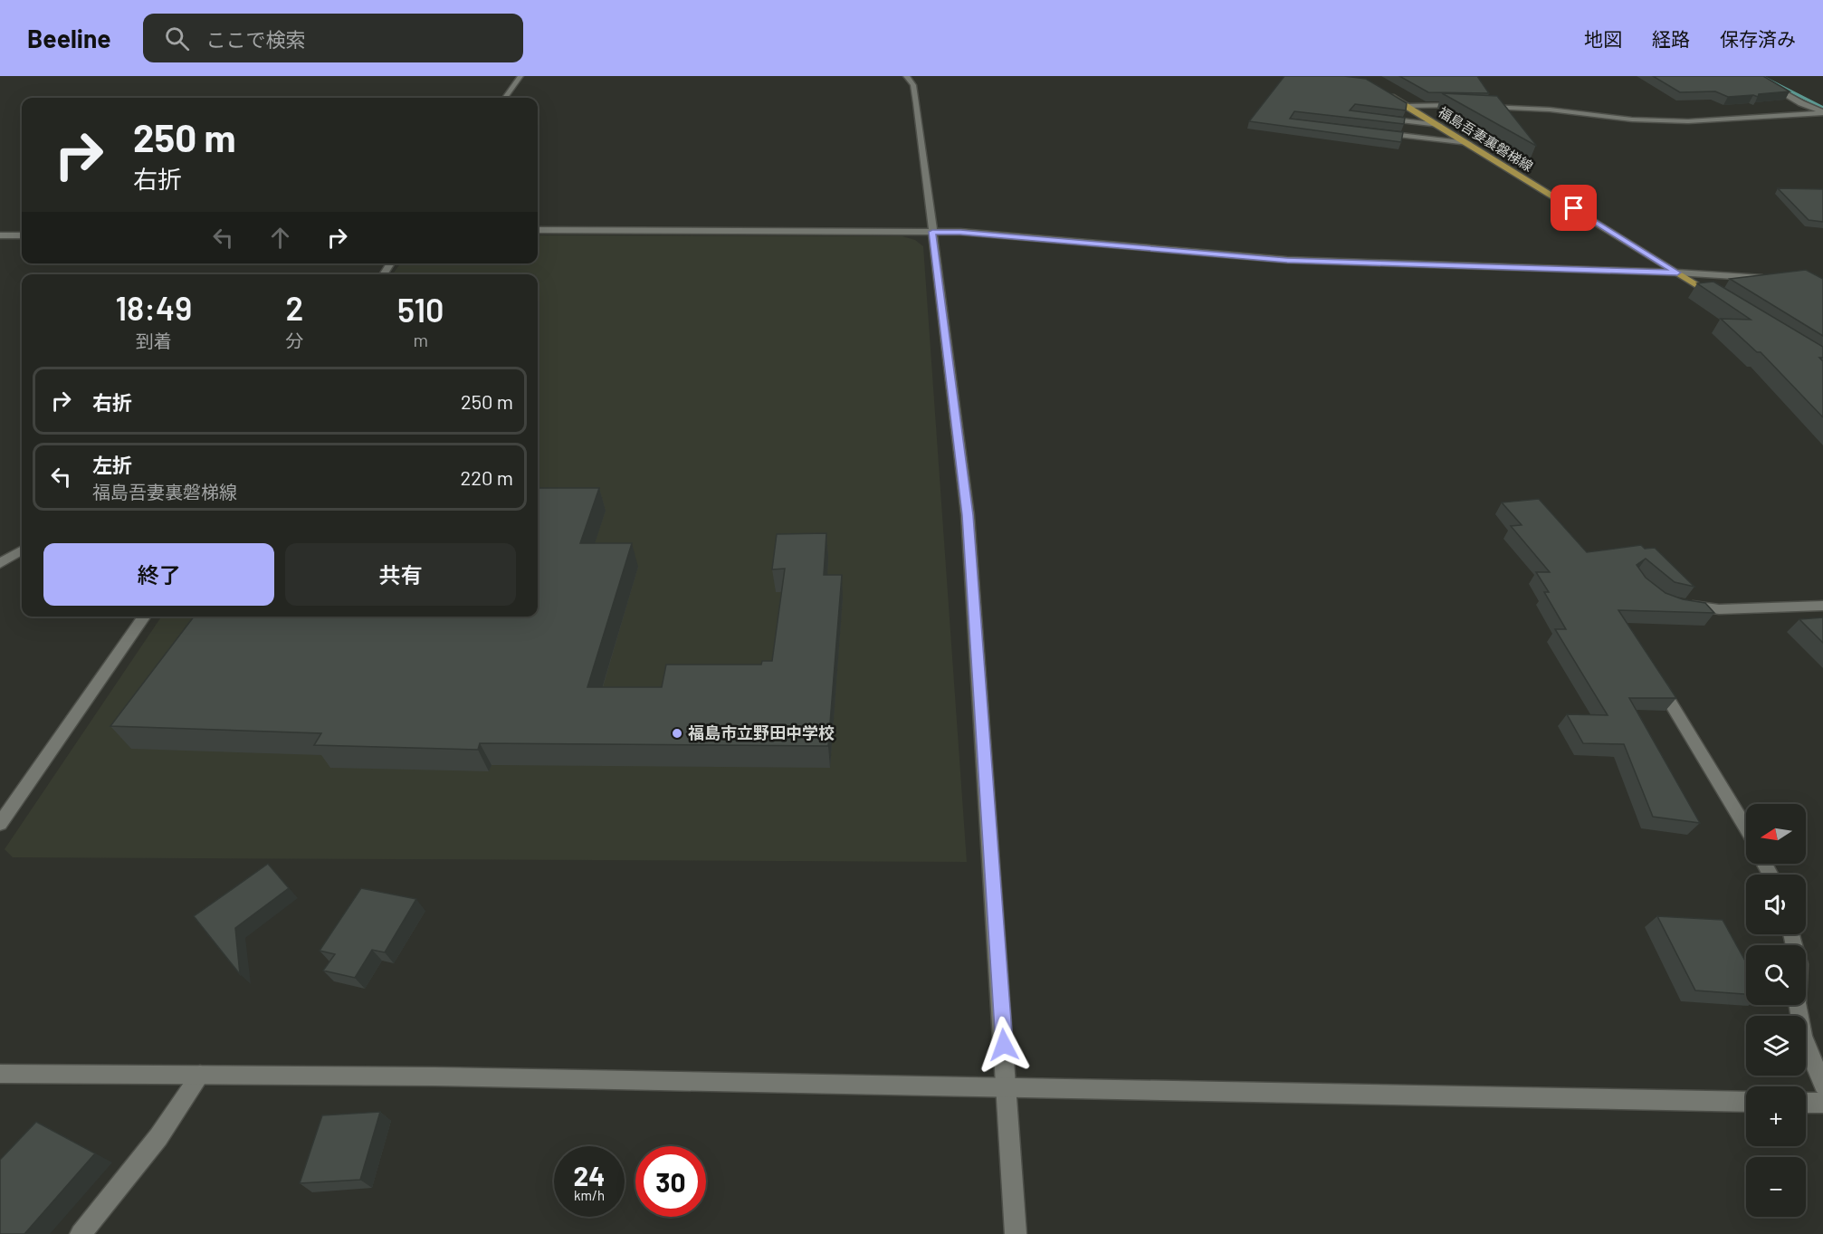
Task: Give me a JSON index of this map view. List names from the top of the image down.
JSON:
{
  "streets": {
    "main road": ["福島吾妻裏磐梯線"]
  },
  "places": ["福島市立野田中学校"],
  "north": "left",
  "page": {
    "header": "Beeline",
    "search": "ここで検索",
    "nav": ["地図", "経路", "保存済み"],
    "turn": ["250 m", "右折"],
    "eta": [
      "18:49",
      "到着",
      "2",
      "分",
      "510",
      "m"
    ],
    "list": [
      {
        "name": "右折",
        "value": "250 m"
      },
      {
        "name": "左折",
        "note": "福島吾妻裏磐梯線",
        "value": "220 m"
      }
    ],
    "buttons": ["終了", "共有"],
    "map_buttons": ["+", "−"],
    "speed": "24 km/h",
    "limit": "30"
  }
}
